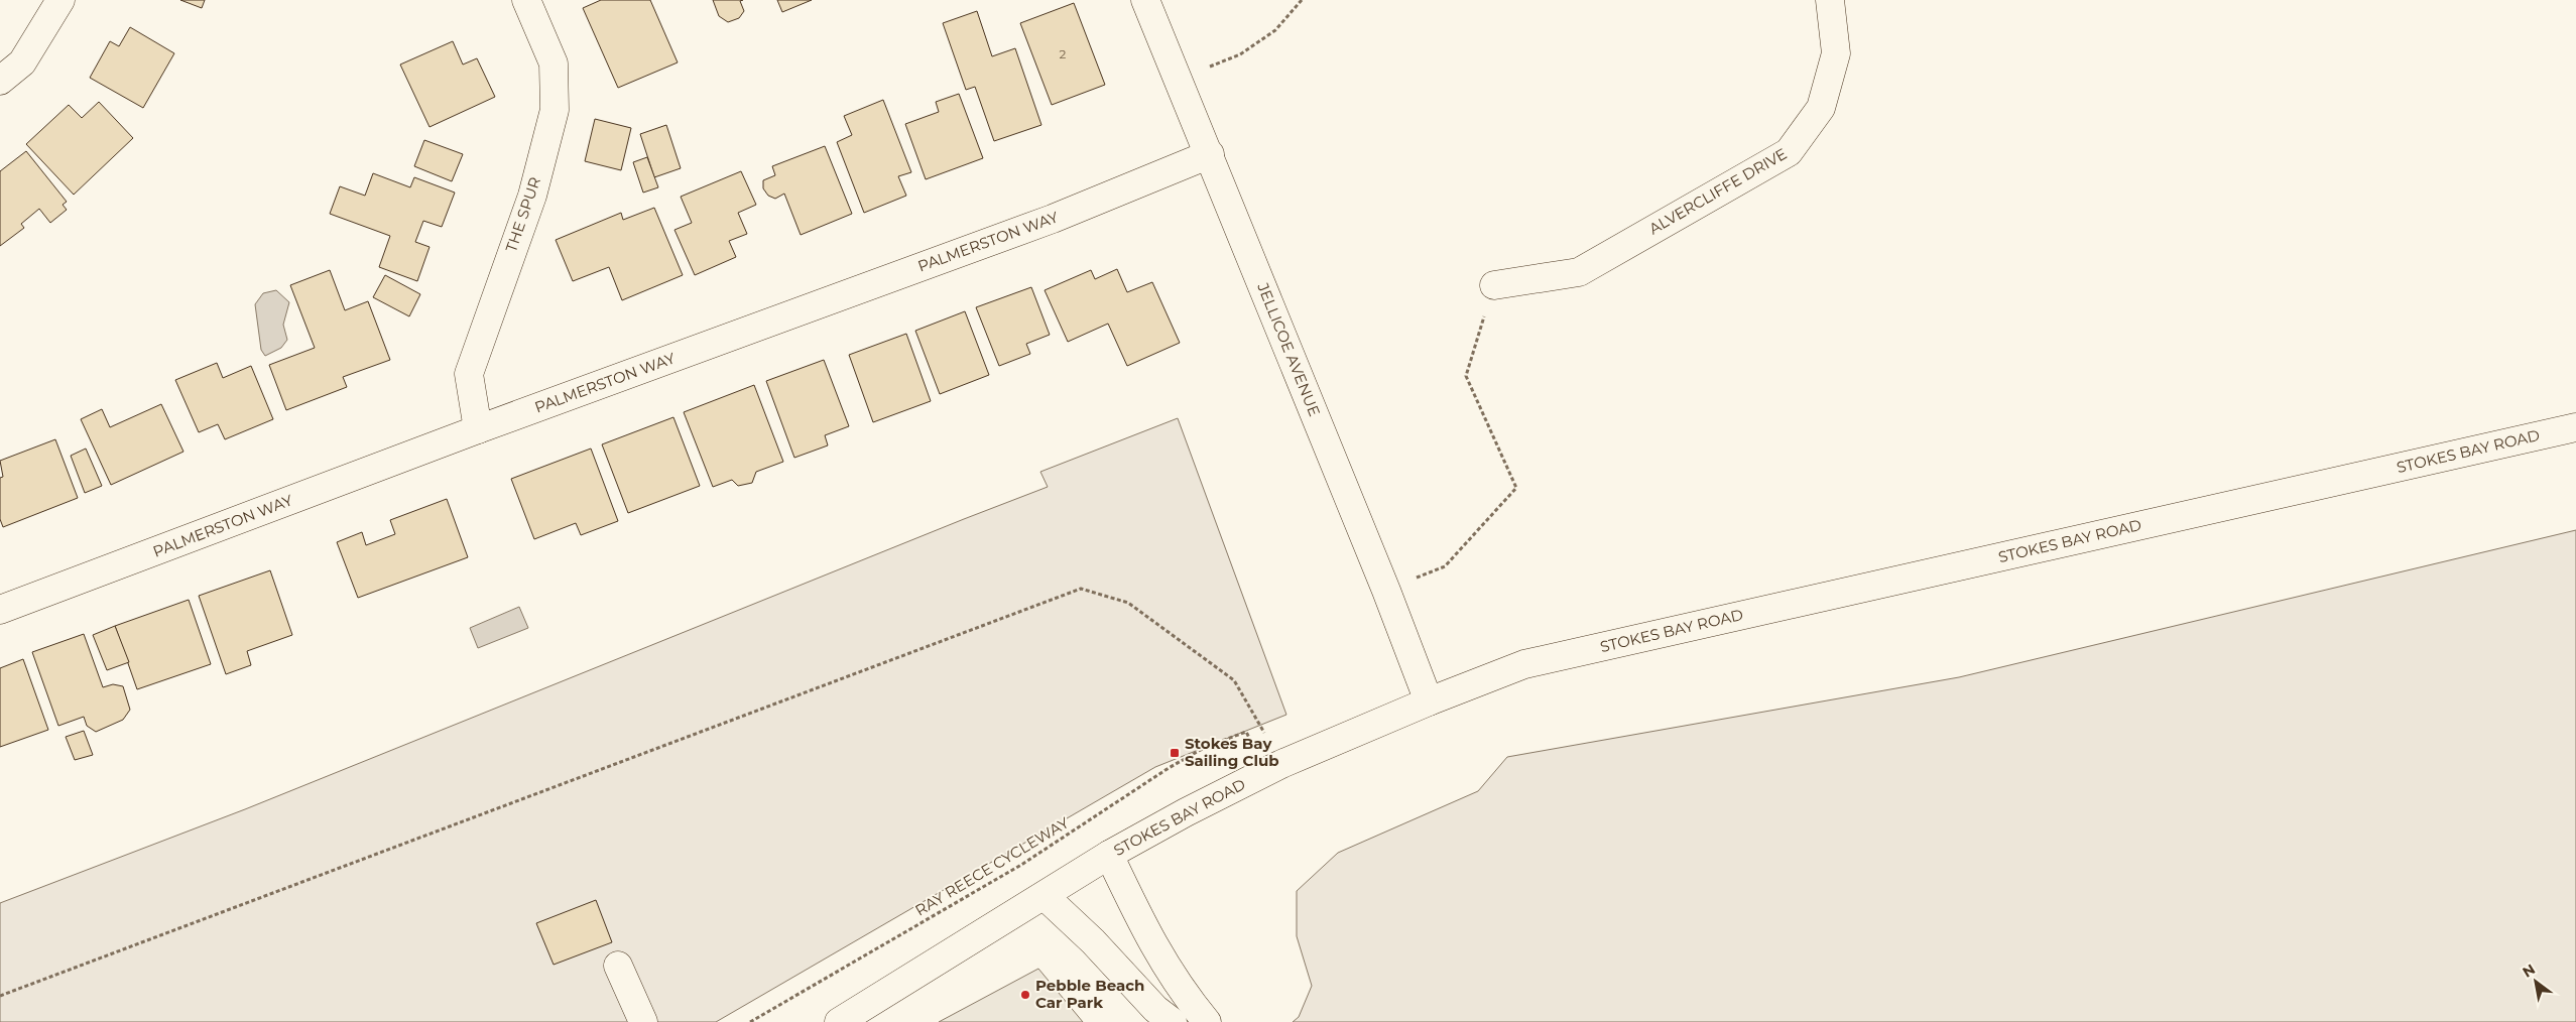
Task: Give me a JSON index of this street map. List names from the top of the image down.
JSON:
{
  "streets": {
    "street": [
      "ALVERCLIFFE DRIVE",
      "THE SPUR",
      "PALMERSTON WAY",
      "JELLICOE AVENUE",
      "STOKES BAY ROAD"
    ],
    "path": ["RAY REECE CYCLEWAY"]
  },
  "crossings": [
    ["THE SPUR", "PALMERSTON WAY"],
    ["PALMERSTON WAY", "JELLICOE AVENUE"],
    ["JELLICOE AVENUE", "STOKES BAY ROAD"]
  ],
  "places": {
    "transit": ["Stokes Bay Sailing Club"],
    "other": ["Pebble Beach Car Park"]
  },
  "house_numbers": ["2"],
  "north": "top left"
}
